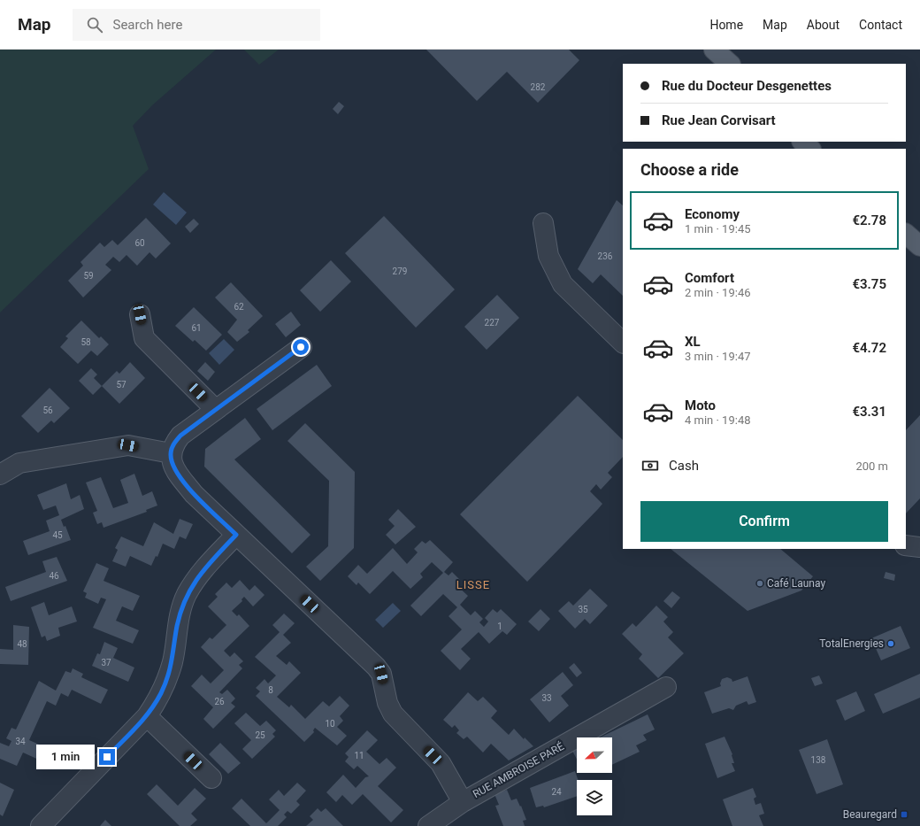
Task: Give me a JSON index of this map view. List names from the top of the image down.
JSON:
{
  "streets": {
    "street": ["RUE AMBROISE PARÉ"]
  },
  "districts": ["LISSE"],
  "places": {
    "other": ["Café Launay", "TotalEnergies"],
    "transit": ["Beauregard"]
  },
  "house_numbers": [
    "282",
    "60",
    "236",
    "279",
    "59",
    "62",
    "227",
    "61",
    "58",
    "57",
    "56",
    "45",
    "46",
    "35",
    "1",
    "48",
    "37",
    "8",
    "33",
    "26",
    "10",
    "25",
    "34",
    "11",
    "138",
    "24"
  ],
  "north": "left",
  "page": {
    "header": "Map",
    "search": "Search here",
    "nav": [
      "Home",
      "Map",
      "About",
      "Contact"
    ],
    "banner": ["Rue du Docteur Desgenettes", "Rue Jean Corvisart"],
    "heading": "Choose a ride",
    "list": [
      {
        "name": "Economy",
        "note": "1 min · 19:45",
        "value": "€2.78"
      },
      {
        "name": "Comfort",
        "note": "2 min · 19:46",
        "value": "€3.75"
      },
      {
        "name": "XL",
        "note": "3 min · 19:47",
        "value": "€4.72"
      },
      {
        "name": "Moto",
        "note": "4 min · 19:48",
        "value": "€3.31"
      }
    ],
    "pay": ["Cash", "200 m"],
    "buttons": "Confirm",
    "bubble": "1 min"
  }
}
